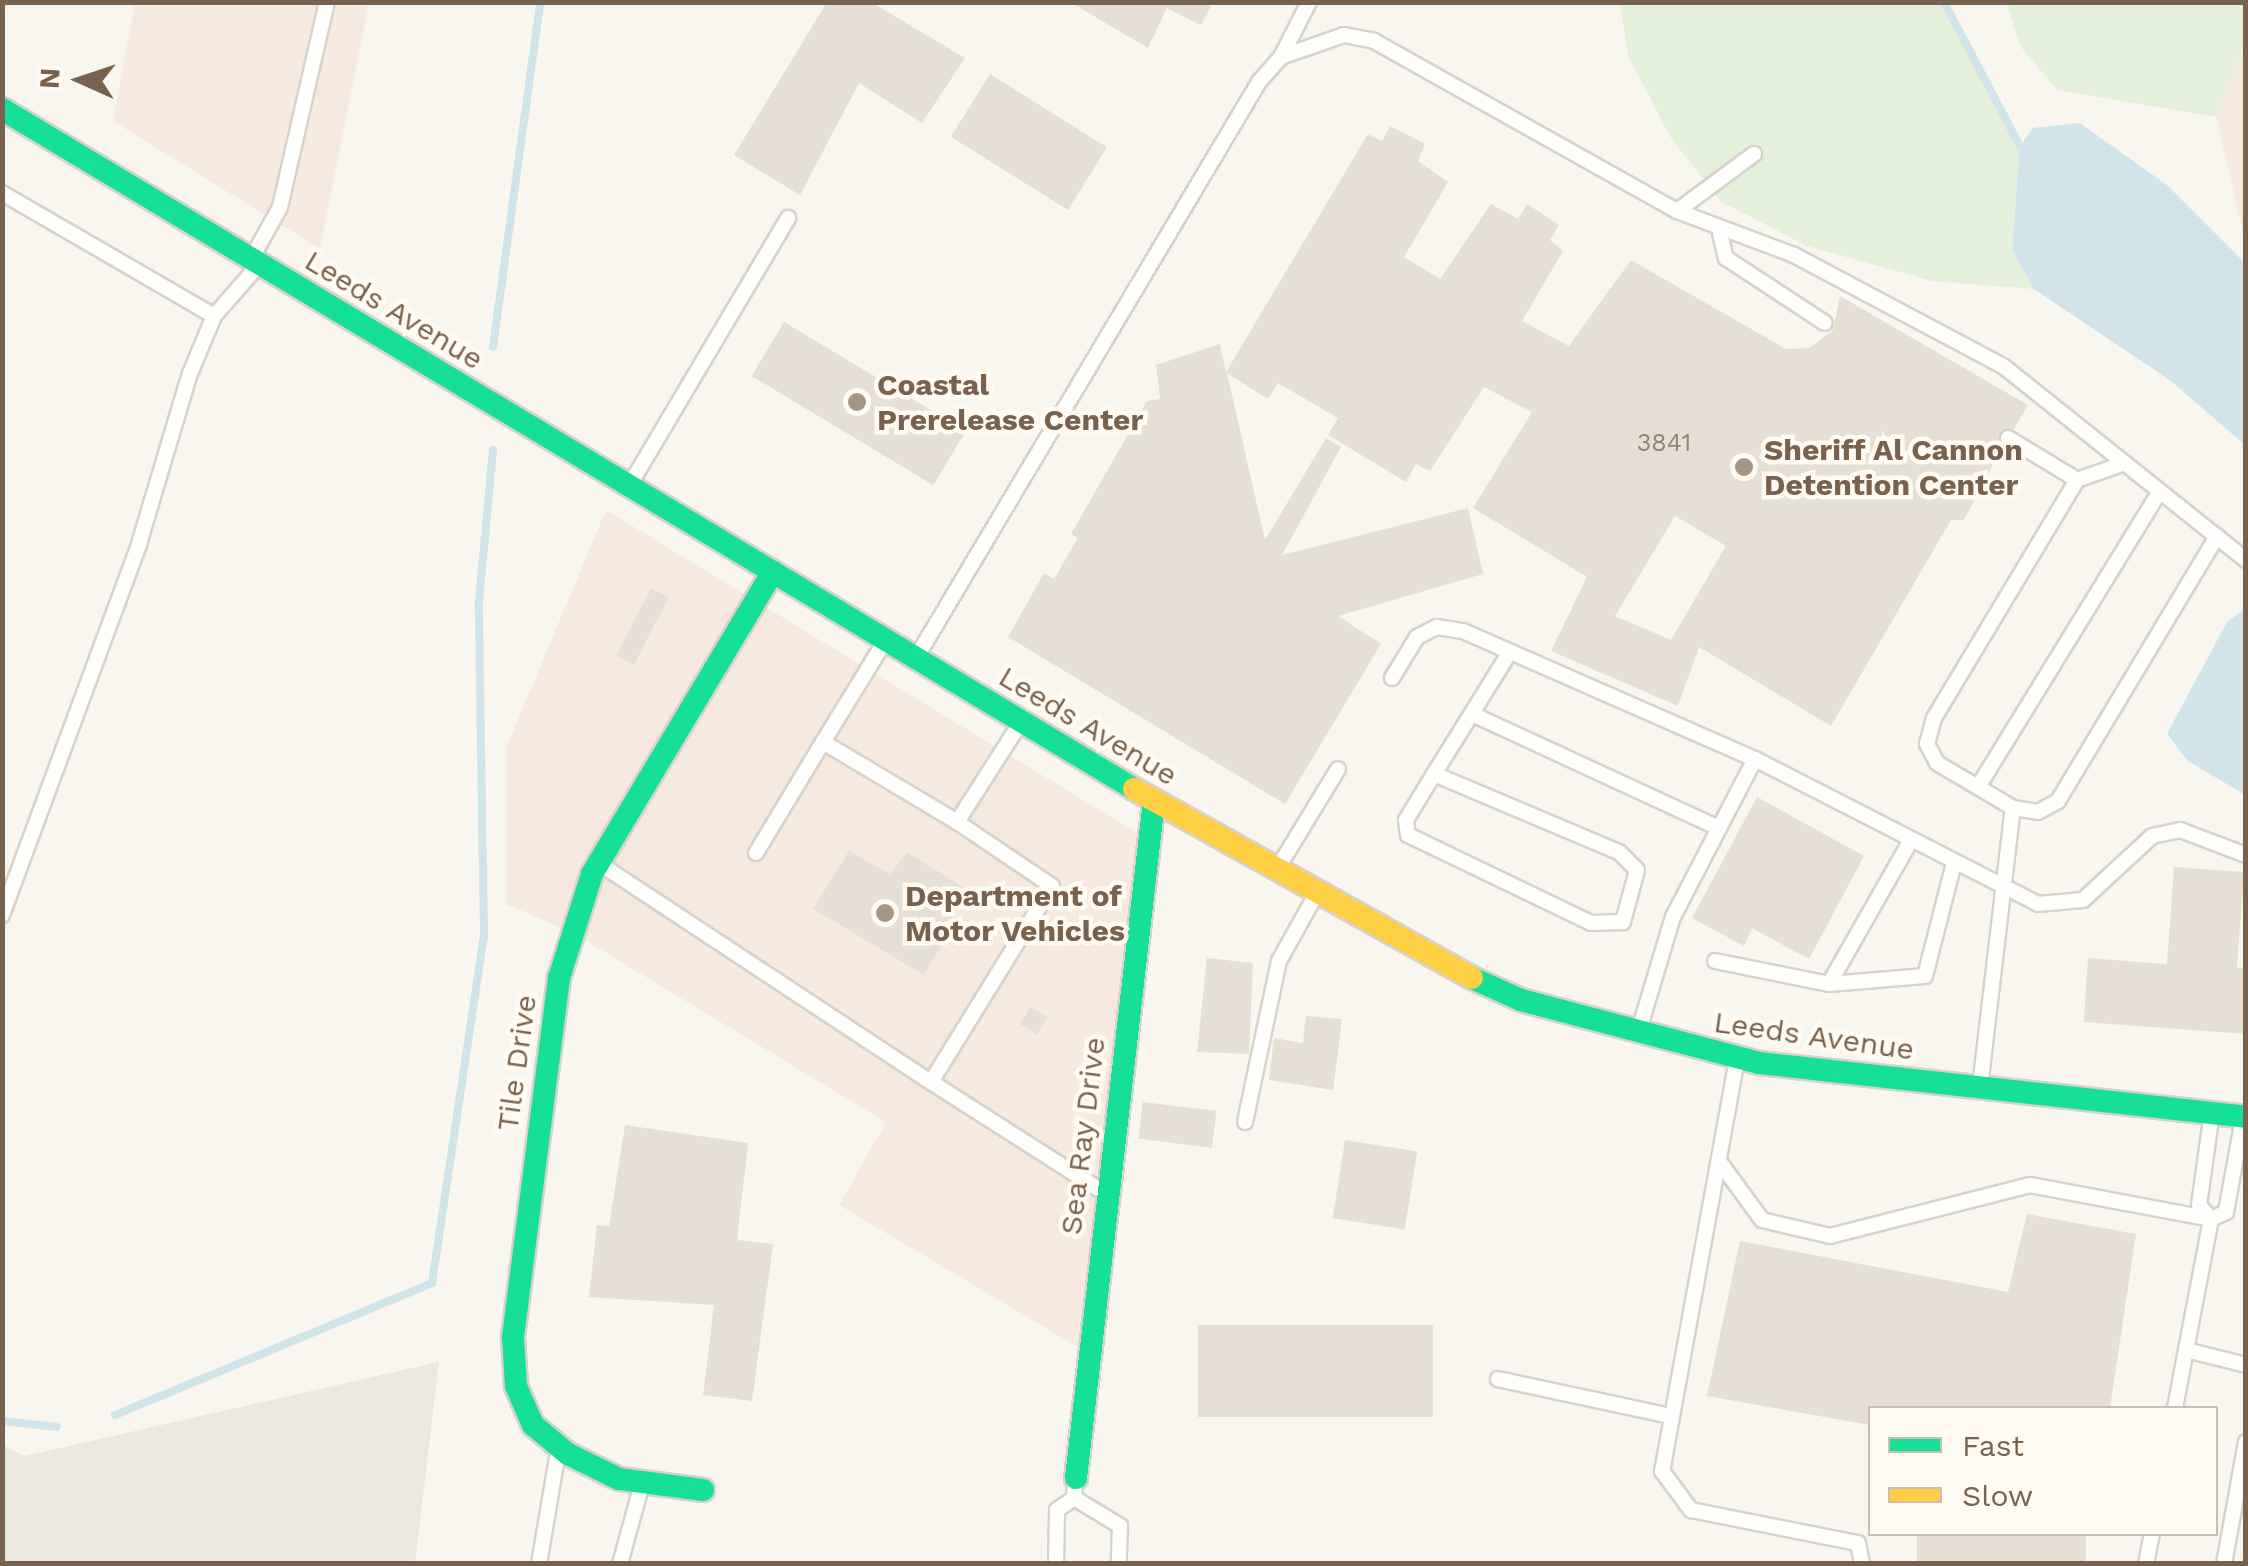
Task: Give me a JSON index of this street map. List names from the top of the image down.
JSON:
{
  "streets": {
    "street": ["Leeds Avenue", "Tile Drive", "Sea Ray Drive"]
  },
  "crossings": [
    ["Leeds Avenue", "Tile Drive"],
    ["Leeds Avenue", "Sea Ray Drive"]
  ],
  "places": ["Coastal Prerelease Center", "Sheriff Al Cannon Detention Center", "Department of Motor Vehicles"],
  "house_numbers": ["3841"],
  "legend": ["Fast", "Slow"],
  "north": "left"
}
